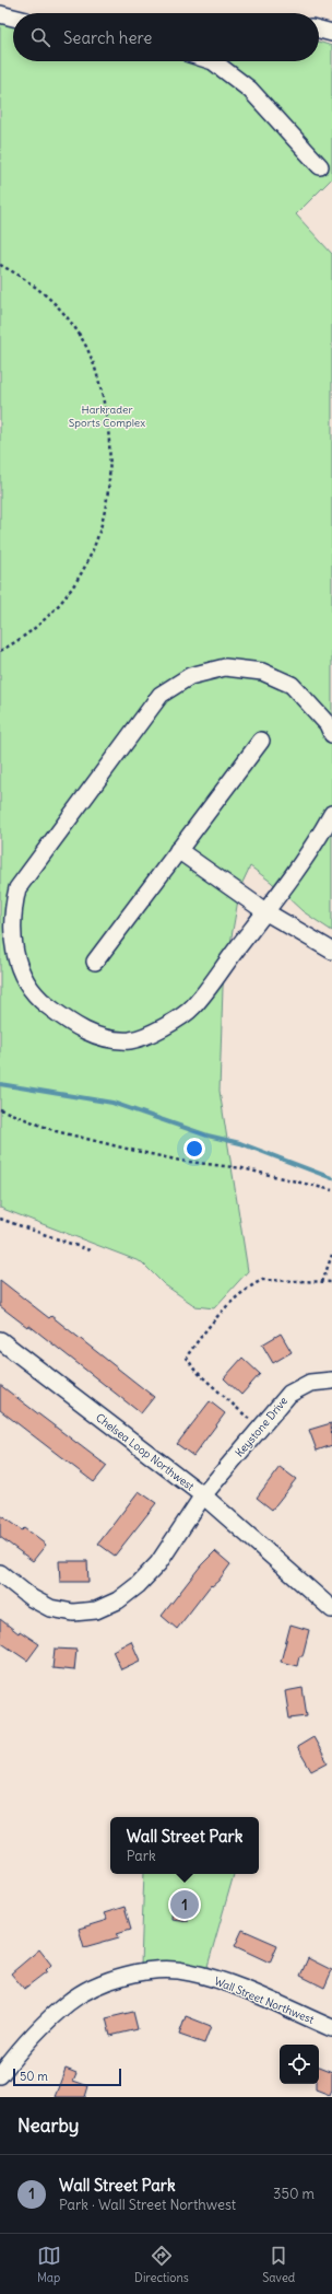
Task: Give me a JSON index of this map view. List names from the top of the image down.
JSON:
{
  "streets": {
    "street": ["Keystone Drive", "Chelsea Loop Northwest", "Wall Street Northwest"]
  },
  "crossings": [
    ["Keystone Drive", "Chelsea Loop Northwest"]
  ],
  "parks": ["Harkrader Sports Complex"],
  "scale_bar": "50 m",
  "page": {
    "search": "Search here",
    "popup": ["Wall Street Park", "Park"],
    "pins": "1",
    "scale": "50 m",
    "heading": "Nearby",
    "list": [
      {
        "mark": "1",
        "name": "Wall Street Park",
        "note": "Park · Wall Street Northwest",
        "value": "350 m"
      }
    ],
    "nav": ["Map", "Directions", "Saved"]
  }
}
